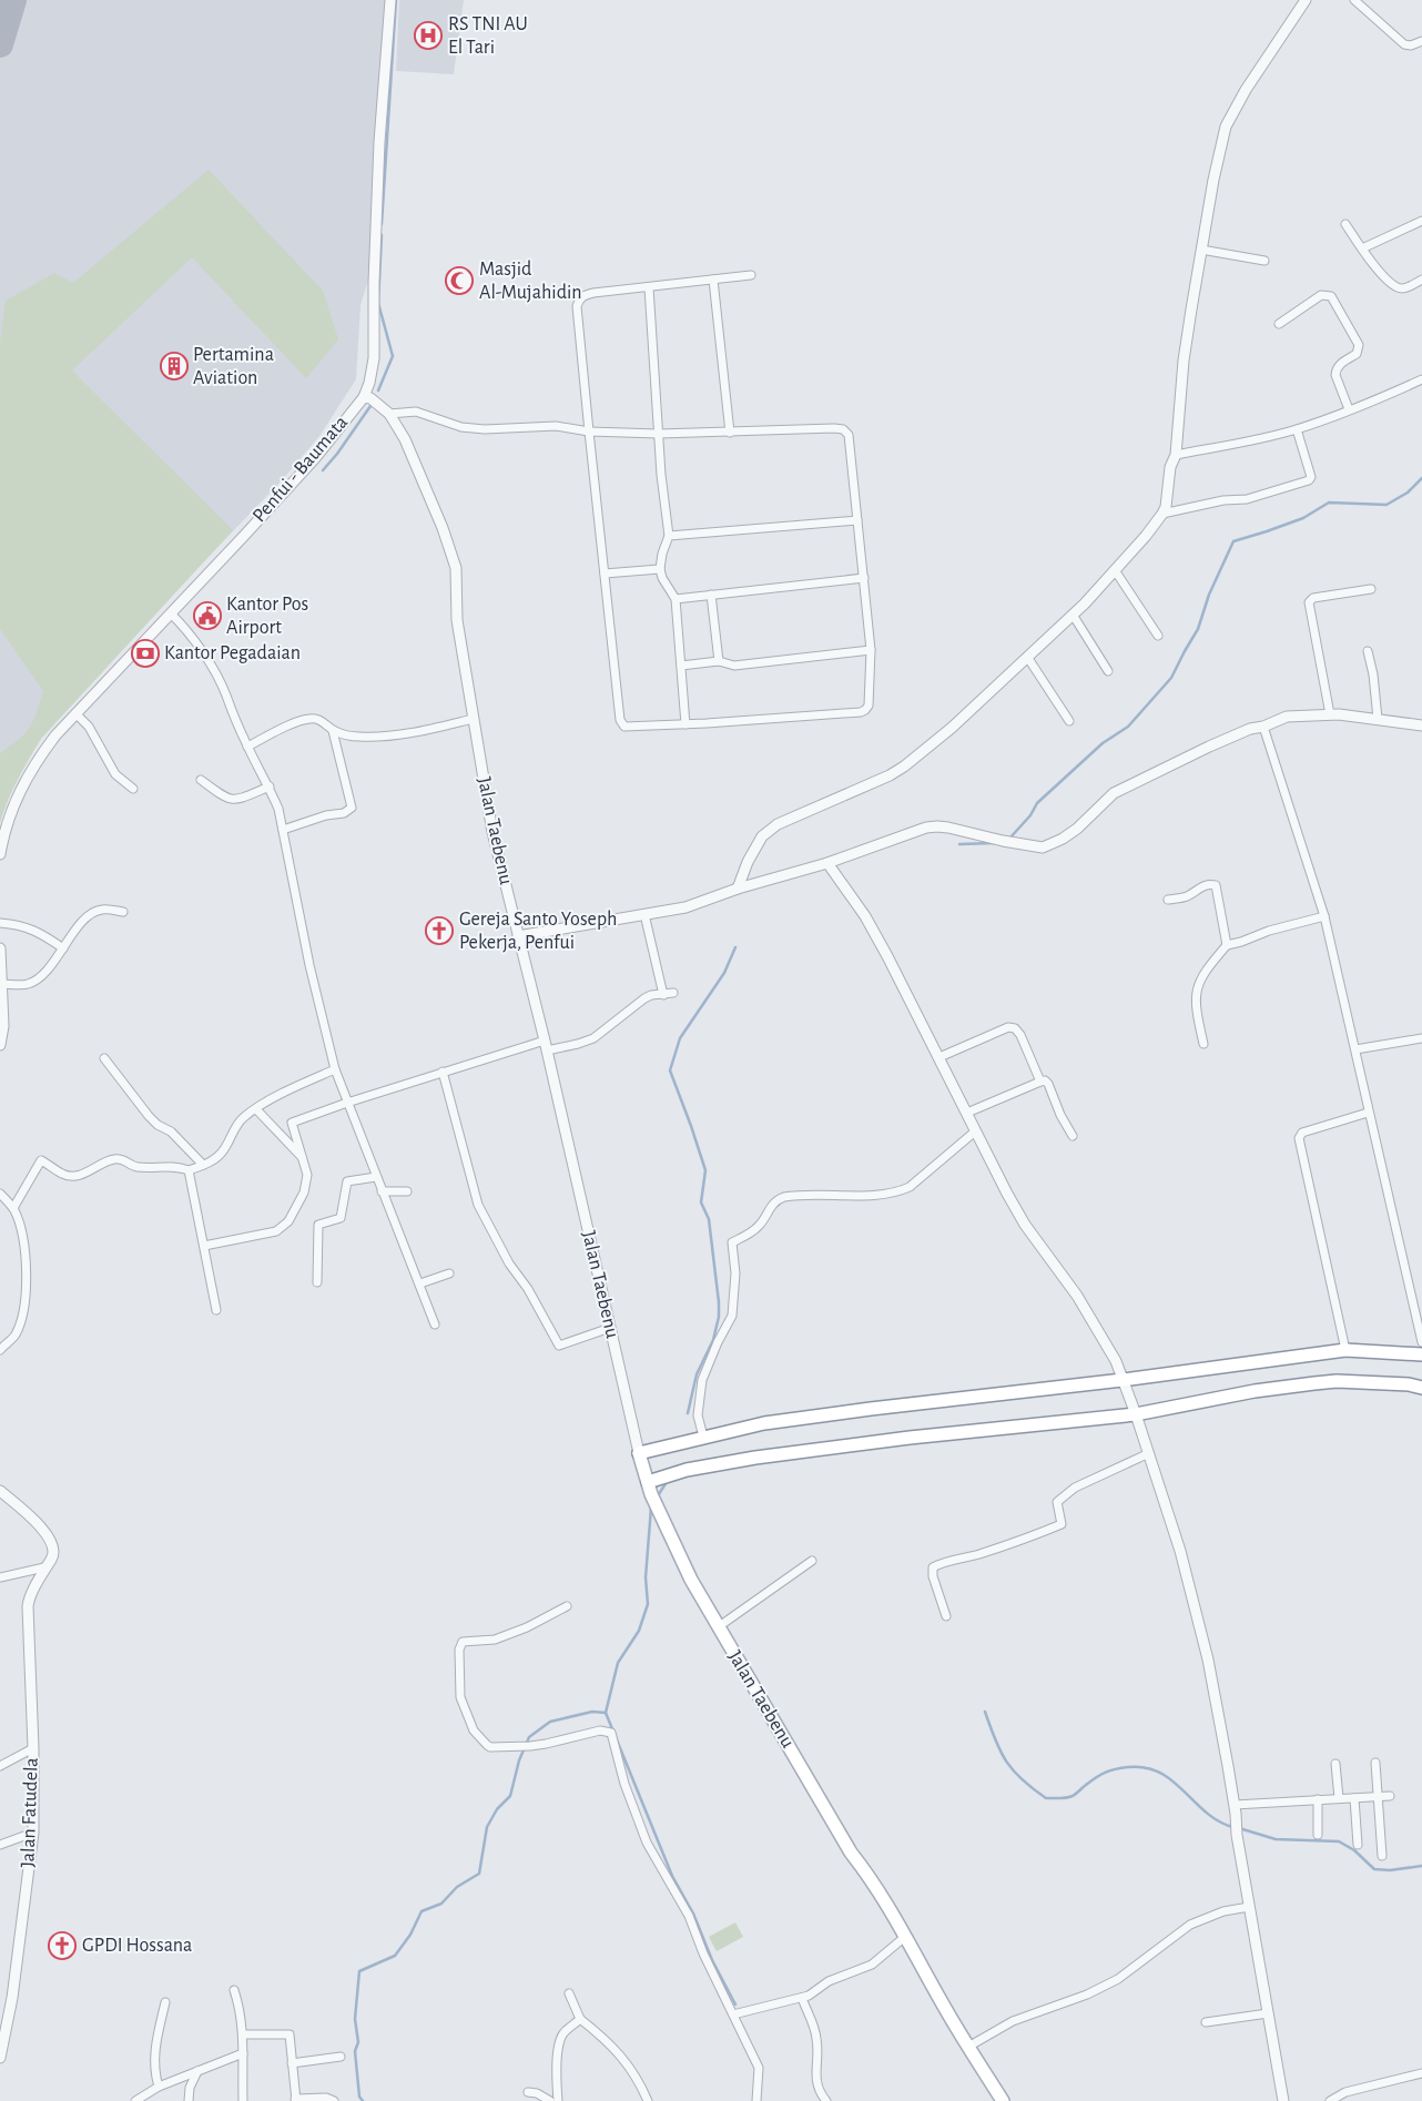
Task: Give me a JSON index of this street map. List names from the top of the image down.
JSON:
{
  "streets": {
    "main road": ["Jalan Taebenu"],
    "street": ["Penfui - Baumata", "Jalan Fatudela"]
  },
  "crossings": [
    ["Penfui - Baumata", "Jalan Taebenu"]
  ],
  "places": {
    "hospital": ["RS TNI AU El Tari"],
    "mosque": ["Masjid Al-Mujahidin"],
    "building": ["Pertamina Aviation"],
    "public building": ["Kantor Pos Airport"],
    "bank": ["Kantor Pegadaian"],
    "church": ["Gereja Santo Yoseph Pekerja, Penfui", "GPDI Hossana"]
  }
}
